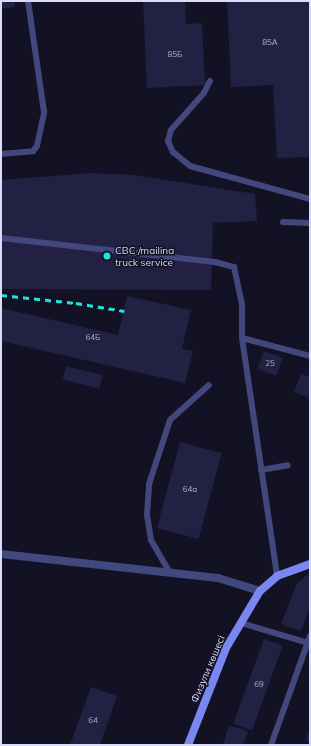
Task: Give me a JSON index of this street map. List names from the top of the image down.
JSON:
{
  "streets": {
    "street": ["Физули көшесі"]
  },
  "places": ["CBC /mailina truck service"],
  "house_numbers": [
    "85А",
    "85Б",
    "64Б",
    "25",
    "64а",
    "69",
    "64"
  ]
}
